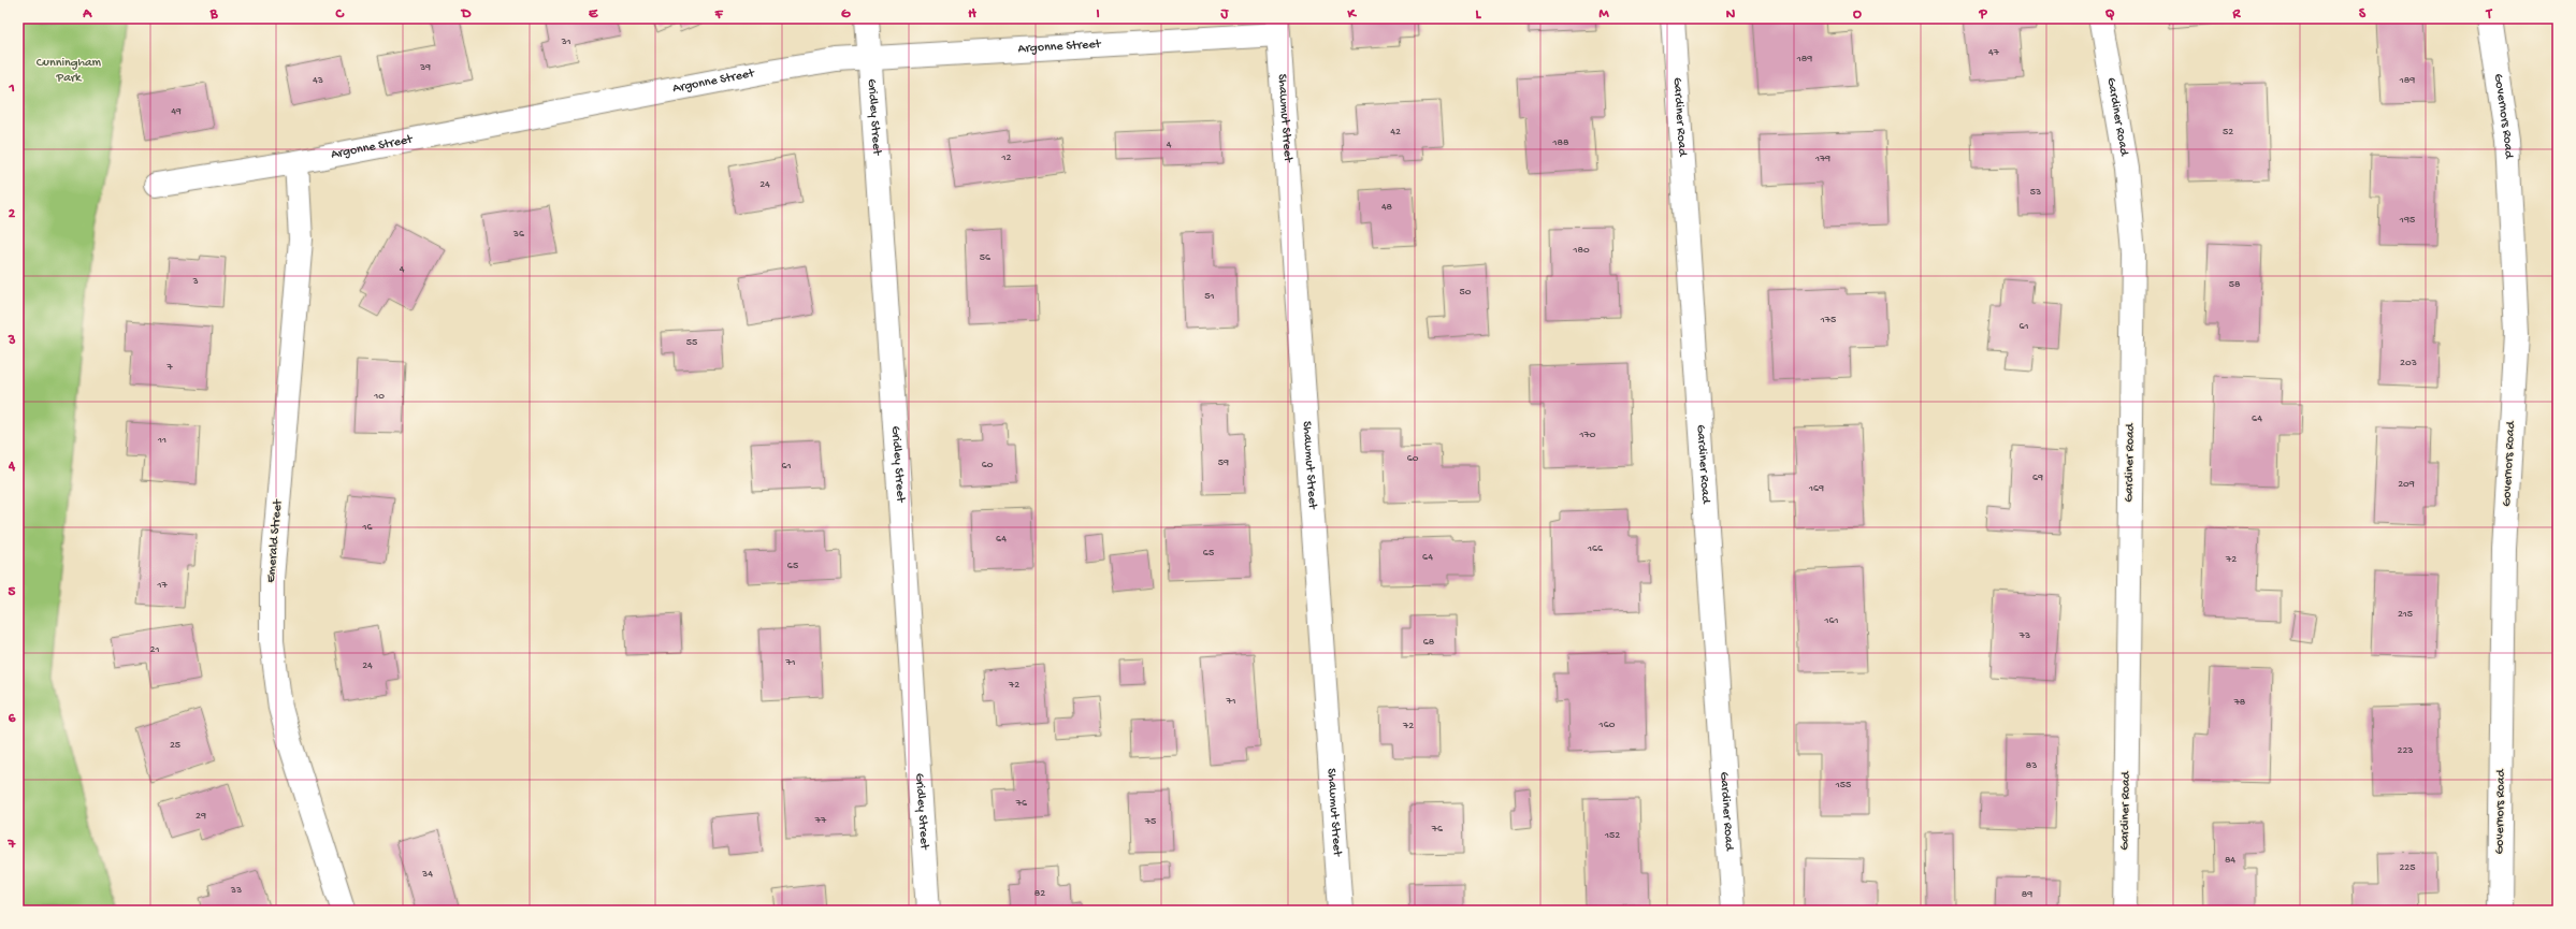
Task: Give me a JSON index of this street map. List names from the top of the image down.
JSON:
{
  "streets": {
    "street": [
      "Argonne Street",
      "Gardiner Road",
      "Gridley Street",
      "Shawmut Street",
      "Governors Road",
      "Emerald Street"
    ]
  },
  "crossings": [
    ["Argonne Street", "Gridley Street"],
    ["Argonne Street", "Shawmut Street"],
    ["Argonne Street", "Emerald Street"]
  ],
  "parks": ["Cunningham Park"],
  "house_numbers": [
    "31",
    "47",
    "189",
    "39",
    "43",
    "189",
    "49",
    "42",
    "52",
    "188",
    "4",
    "12",
    "179",
    "24",
    "53",
    "48",
    "195",
    "36",
    "180",
    "56",
    "4",
    "3",
    "58",
    "50",
    "51",
    "175",
    "61",
    "55",
    "203",
    "7",
    "10",
    "64",
    "170",
    "11",
    "60",
    "59",
    "60",
    "61",
    "69",
    "209",
    "169",
    "16",
    "64",
    "166",
    "65",
    "64",
    "72",
    "65",
    "17",
    "215",
    "161",
    "73",
    "68",
    "21",
    "71",
    "24",
    "72",
    "71",
    "78",
    "160",
    "72",
    "25",
    "223",
    "83",
    "155",
    "76",
    "29",
    "77",
    "75",
    "76",
    "152",
    "84",
    "225",
    "34",
    "33",
    "82",
    "89"
  ],
  "grid": {
    "columns": [
      "A",
      "B",
      "C",
      "D",
      "E",
      "F",
      "G",
      "H",
      "I",
      "J",
      "K",
      "L",
      "M",
      "N",
      "O",
      "P",
      "Q",
      "R",
      "S",
      "T"
    ],
    "rows": [
      "1",
      "2",
      "3",
      "4",
      "5",
      "6",
      "7"
    ]
  }
}
